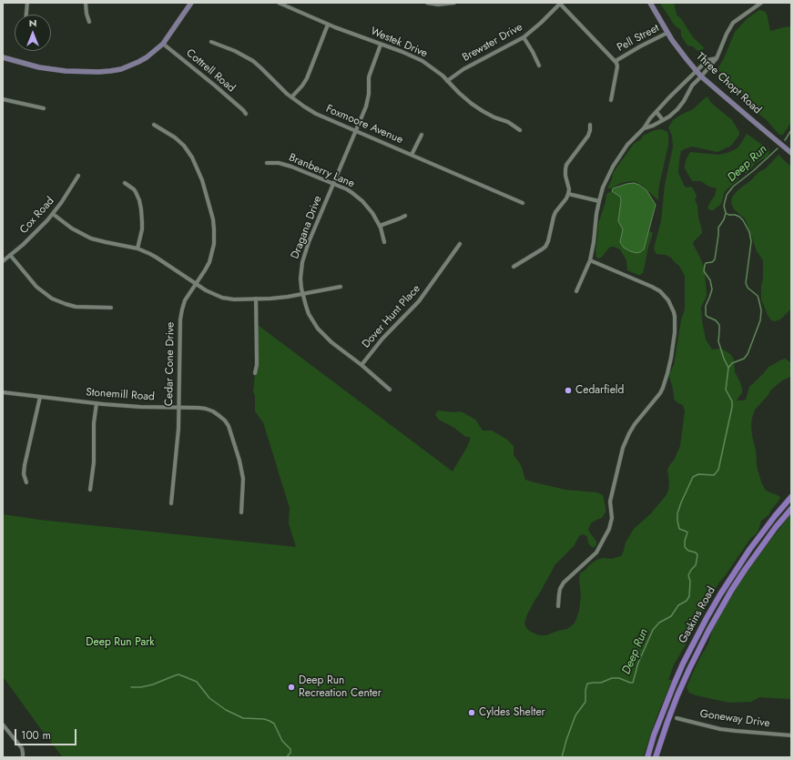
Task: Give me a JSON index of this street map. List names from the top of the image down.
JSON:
{
  "streets": {
    "main road": ["Three Chopt Road", "Gaskins Road"],
    "street": [
      "Pell Street",
      "Westek Drive",
      "Brewster Drive",
      "Cottrell Road",
      "Foxmoore Avenue",
      "Branberry Lane",
      "Cox Road",
      "Dragana Drive",
      "Dover Hunt Place",
      "Cedar Cone Drive",
      "Stonemill Road",
      "Goneway Drive"
    ]
  },
  "crossings": [
    ["Pell Street", "Three Chopt Road"],
    ["Westek Drive", "Brewster Drive"],
    ["Westek Drive", "Dragana Drive"],
    ["Foxmoore Avenue", "Dragana Drive"],
    ["Branberry Lane", "Dragana Drive"],
    ["Dragana Drive", "Dover Hunt Place"],
    ["Cedar Cone Drive", "Stonemill Road"]
  ],
  "water": ["Deep Run"],
  "parks": ["Deep Run Park"],
  "places": ["Cedarfield", "Deep Run Recreation Center", "Cyldes Shelter"],
  "scale_bar": "100 m",
  "north": "top"
}
